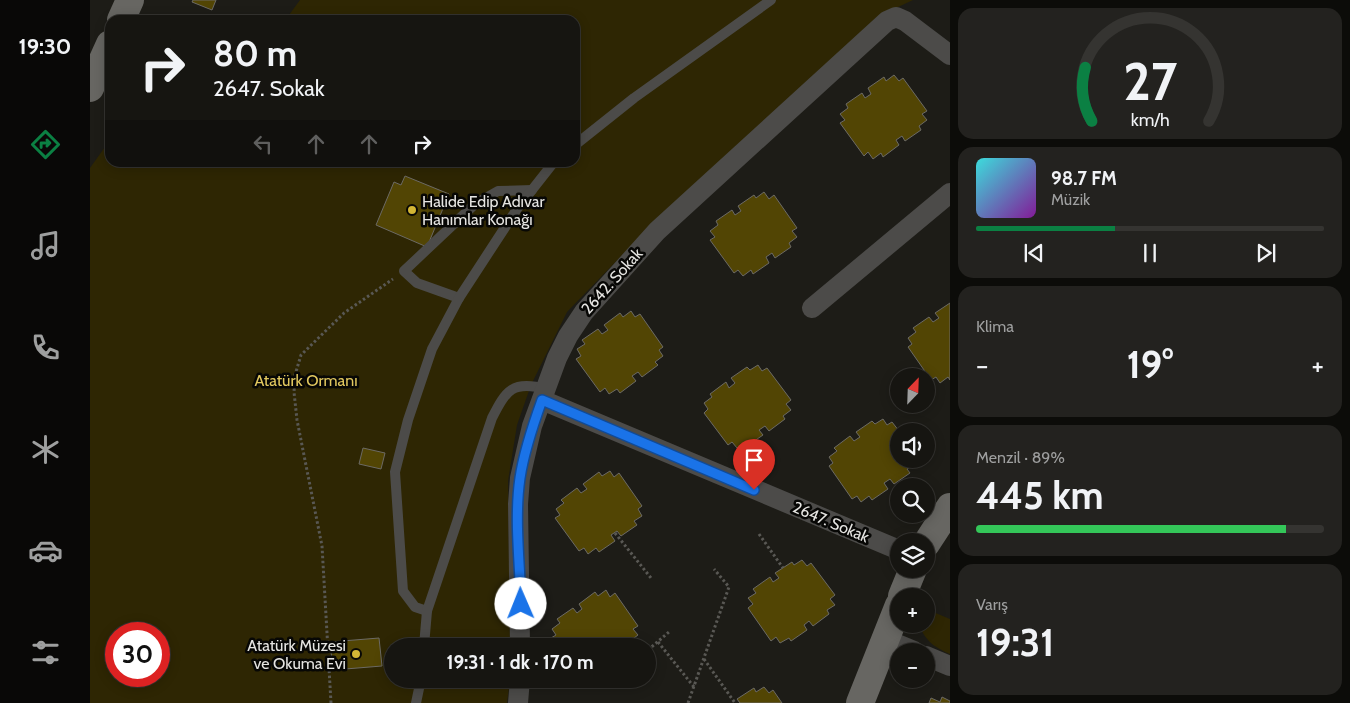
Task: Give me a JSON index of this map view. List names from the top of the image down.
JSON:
{
  "streets": {
    "street": ["2642. Sokak", "2647. Sokak"]
  },
  "crossings": [
    ["2642. Sokak", "2647. Sokak"]
  ],
  "parks": ["Atatürk Ormanı"],
  "places": ["Halide Edip Adıvar Hanımlar Konağı", "Atatürk Müzesi ve Okuma Evi"],
  "north": "top right",
  "page": {
    "tabs": "19:30",
    "turn": ["80 m", "2647. Sokak"],
    "song": ["98.7 FM", "Müzik"],
    "tile": [
      "Klima",
      ["Menzil · 89%", "445 km"],
      ["Varış", "19:31"]
    ],
    "heat": ["−", "19°", "+"],
    "map_buttons": ["+", "−"],
    "limit": "30",
    "trip": "19:31 · 1 dk · 170 m",
    "gauge": ["27", "km/h"]
  }
}
